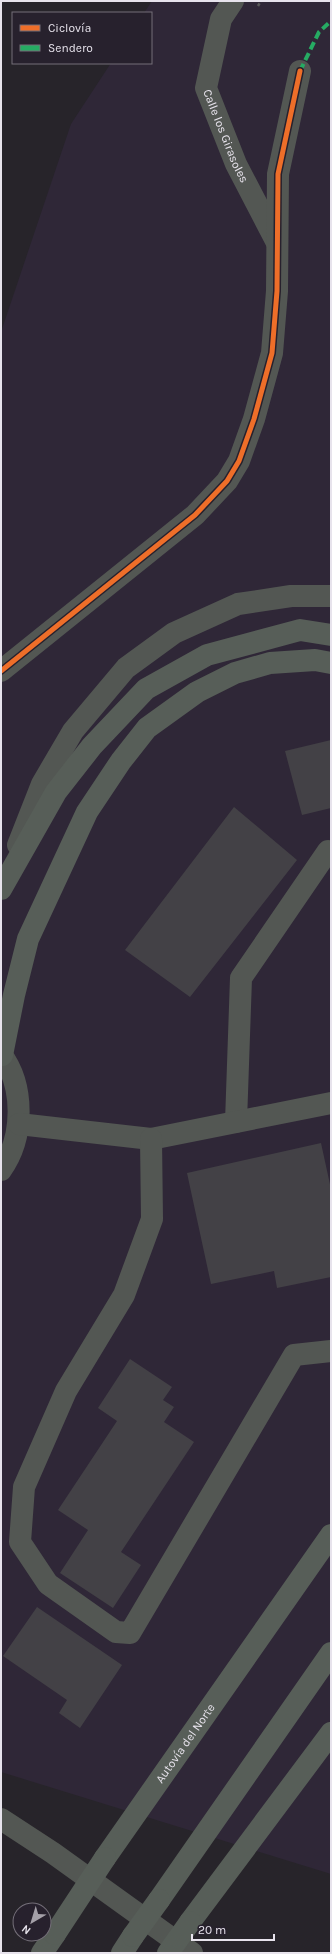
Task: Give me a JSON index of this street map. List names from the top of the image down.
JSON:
{
  "streets": {
    "highway": ["Autovía del Norte"],
    "street": ["Calle los Girasoles"]
  },
  "legend": ["Ciclovía", "Sendero"],
  "scale_bar": "20 m",
  "north": "bottom left"
}
